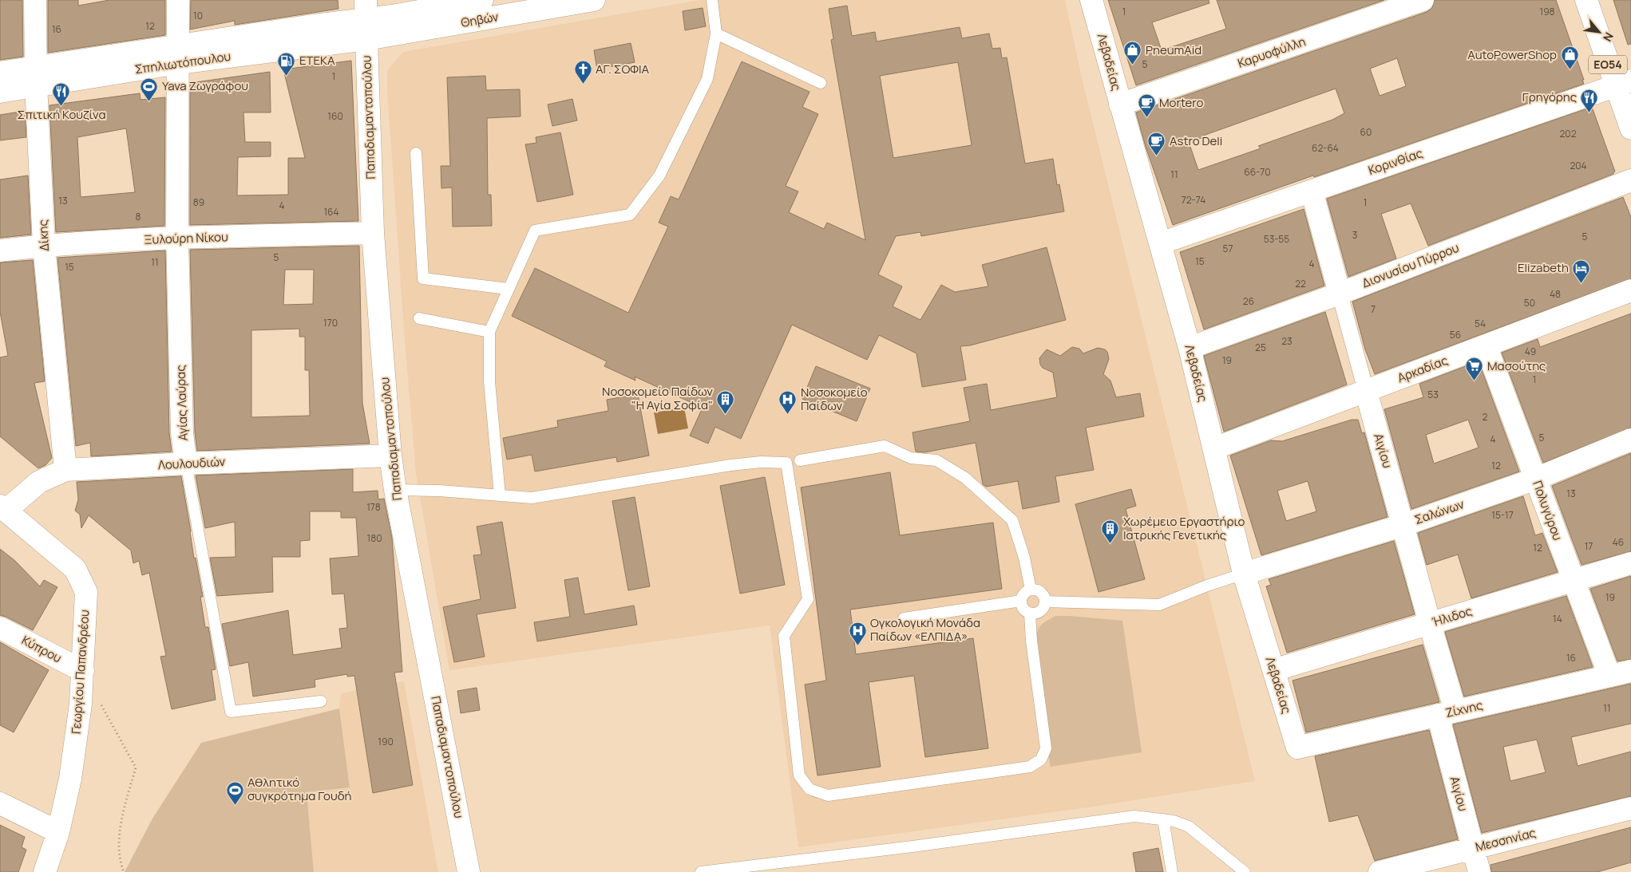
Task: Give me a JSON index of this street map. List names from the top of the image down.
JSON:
{
  "streets": {
    "street": [
      "Θηβών",
      "Καρυοφύλλη",
      "Λεβαδείας",
      "Σπηλιωτόπουλου",
      "ΕΟ54",
      "Παπαδιαμαντοπούλου",
      "Κορινθίας",
      "Δίκης",
      "Ξυλούρη Νίκου",
      "Διονυσίου Πύρρου",
      "Αρκαδίας",
      "Αγίας Λαύρας",
      "Αιγίου",
      "Λουλουδιών",
      "Πολυγύρου",
      "Σαλώνων",
      "Ήλιδος",
      "Κύπρου",
      "Γεωργίου Παπανδρέου",
      "Ζίχνης",
      "Μεσσηνίας"
    ]
  },
  "crossings": [
    ["Θηβών", "Σπηλιωτόπουλου"],
    ["Θηβών", "Παπαδιαμαντοπούλου"],
    ["Καρυοφύλλη", "Λεβαδείας"],
    ["Λεβαδείας", "Κορινθίας"],
    ["Λεβαδείας", "Διονυσίου Πύρρου"],
    ["Λεβαδείας", "Αρκαδίας"],
    ["Λεβαδείας", "Σαλώνων"],
    ["Λεβαδείας", "Ήλιδος"],
    ["Λεβαδείας", "Ζίχνης"],
    ["Σπηλιωτόπουλου", "Παπαδιαμαντοπούλου"],
    ["Σπηλιωτόπουλου", "Δίκης"],
    ["Σπηλιωτόπουλου", "Αγίας Λαύρας"],
    ["ΕΟ54", "Κορινθίας"],
    ["Παπαδιαμαντοπούλου", "Ξυλούρη Νίκου"],
    ["Παπαδιαμαντοπούλου", "Λουλουδιών"],
    ["Κορινθίας", "Αιγίου"],
    ["Δίκης", "Ξυλούρη Νίκου"],
    ["Δίκης", "Λουλουδιών"],
    ["Ξυλούρη Νίκου", "Αγίας Λαύρας"],
    ["Διονυσίου Πύρρου", "Αιγίου"],
    ["Αρκαδίας", "Αιγίου"],
    ["Αρκαδίας", "Πολυγύρου"],
    ["Αγίας Λαύρας", "Λουλουδιών"],
    ["Αιγίου", "Σαλώνων"],
    ["Αιγίου", "Ήλιδος"],
    ["Αιγίου", "Ζίχνης"],
    ["Αιγίου", "Μεσσηνίας"],
    ["Λουλουδιών", "Γεωργίου Παπανδρέου"],
    ["Πολυγύρου", "Σαλώνων"],
    ["Πολυγύρου", "Ήλιδος"],
    ["Πολυγύρου", "Ζίχνης"],
    ["Κύπρου", "Γεωργίου Παπανδρέου"]
  ],
  "places": {
    "shop": ["PneumAid", "AutoPowerShop"],
    "fuel station": ["ΕΤΕΚΑ"],
    "church": ["ΑΓ. ΣΟΦΙΑ"],
    "sports": ["Yava Ζωγράφου", "Αθλητικό συγκρότημα Γουδή"],
    "restaurant": ["Σπιτική Κουζίνα", "Γρηγόρης"],
    "cafe": ["Mortero", "Astro Deli"],
    "hotel": ["Elizabeth"],
    "supermarket": ["Μασούτης"],
    "building": ["Νοσοκομείο Παίδων \"Η Αγία Σοφία\"", "Χωρέμειο Εργαστήριο Ιατρικής Γενετικής"],
    "hospital": ["Νοσοκομείο Παίδων", "Ογκολογική Μονάδα Παίδων «ΕΛΠΙΔΑ»"]
  },
  "house_numbers": [
    "1",
    "198",
    "10",
    "12",
    "16",
    "5",
    "1",
    "160",
    "60",
    "202",
    "62-64",
    "204",
    "66-70",
    "11",
    "72-74",
    "13",
    "89",
    "1",
    "4",
    "164",
    "8",
    "3",
    "5",
    "53-55",
    "57",
    "5",
    "15",
    "11",
    "4",
    "15",
    "22",
    "48",
    "26",
    "50",
    "7",
    "170",
    "54",
    "56",
    "23",
    "25",
    "49",
    "19",
    "1",
    "53",
    "2",
    "5",
    "4",
    "12",
    "13",
    "178",
    "15-17",
    "180",
    "46",
    "17",
    "12",
    "19",
    "14",
    "16",
    "11",
    "190"
  ],
  "north": "bottom right"
}
